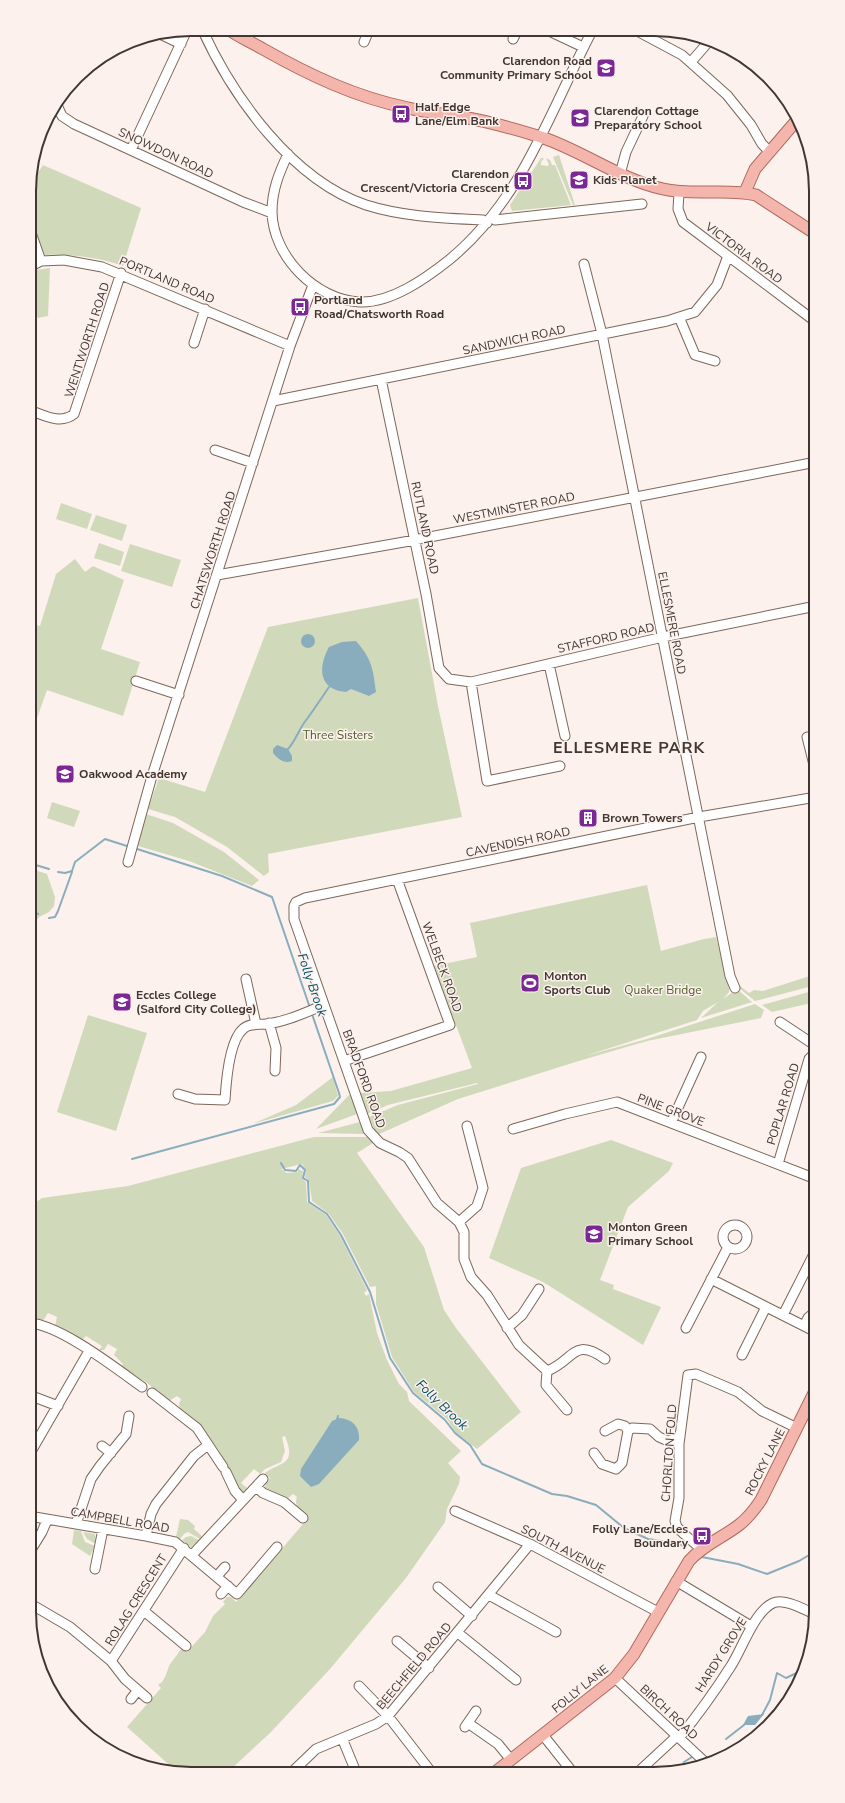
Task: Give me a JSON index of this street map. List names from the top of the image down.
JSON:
{
  "streets": {
    "main road": ["ROCKY LANE", "FOLLY LANE"],
    "street": [
      "SNOWDON ROAD",
      "VICTORIA ROAD",
      "PORTLAND ROAD",
      "WENTWORTH ROAD",
      "SANDWICH ROAD",
      "WESTMINSTER ROAD",
      "RUTLAND ROAD",
      "CHATSWORTH ROAD",
      "ELLESMERE ROAD",
      "STAFFORD ROAD",
      "CAVENDISH ROAD",
      "WELBECK ROAD",
      "BRADFORD ROAD",
      "POPLAR ROAD",
      "PINE GROVE",
      "CHORLTON FOLD",
      "CAMPBELL ROAD",
      "SOUTH AVENUE",
      "ROLAG CRESCENT",
      "HARDY GROVE",
      "BEECHFIELD ROAD",
      "BIRCH ROAD"
    ]
  },
  "crossings": [
    ["VICTORIA ROAD", "SANDWICH ROAD"],
    ["PORTLAND ROAD", "WENTWORTH ROAD"],
    ["PORTLAND ROAD", "CHATSWORTH ROAD"],
    ["SANDWICH ROAD", "RUTLAND ROAD"],
    ["SANDWICH ROAD", "CHATSWORTH ROAD"],
    ["SANDWICH ROAD", "ELLESMERE ROAD"],
    ["WESTMINSTER ROAD", "RUTLAND ROAD"],
    ["WESTMINSTER ROAD", "CHATSWORTH ROAD"],
    ["WESTMINSTER ROAD", "ELLESMERE ROAD"],
    ["RUTLAND ROAD", "STAFFORD ROAD"],
    ["ELLESMERE ROAD", "STAFFORD ROAD"],
    ["ELLESMERE ROAD", "CAVENDISH ROAD"],
    ["CAVENDISH ROAD", "WELBECK ROAD"],
    ["CAVENDISH ROAD", "BRADFORD ROAD"],
    ["WELBECK ROAD", "BRADFORD ROAD"],
    ["POPLAR ROAD", "PINE GROVE"],
    ["CHORLTON FOLD", "ROCKY LANE"],
    ["CHORLTON FOLD", "FOLLY LANE"],
    ["ROCKY LANE", "FOLLY LANE"],
    ["CAMPBELL ROAD", "ROLAG CRESCENT"],
    ["SOUTH AVENUE", "BEECHFIELD ROAD"],
    ["SOUTH AVENUE", "FOLLY LANE"],
    ["HARDY GROVE", "BIRCH ROAD"],
    ["FOLLY LANE", "BIRCH ROAD"]
  ],
  "districts": ["ELLESMERE PARK"],
  "water": ["Folly Brook"],
  "parks": ["Three Sisters", "Quaker Bridge"],
  "places": {
    "school or university": [
      "Clarendon Road Community Primary School",
      "Clarendon Cottage Preparatory School",
      "Kids Planet",
      "Oakwood Academy",
      "Eccles College (Salford City College)",
      "Monton Green Primary School"
    ],
    "bus stop": [
      "Half Edge Lane/Elm Bank",
      "Clarendon Crescent/Victoria Crescent",
      "Portland Road/Chatsworth Road",
      "Folly Lane/Eccles Boundary"
    ],
    "building": ["Brown Towers"],
    "sports": ["Monton Sports Club"]
  }
}
